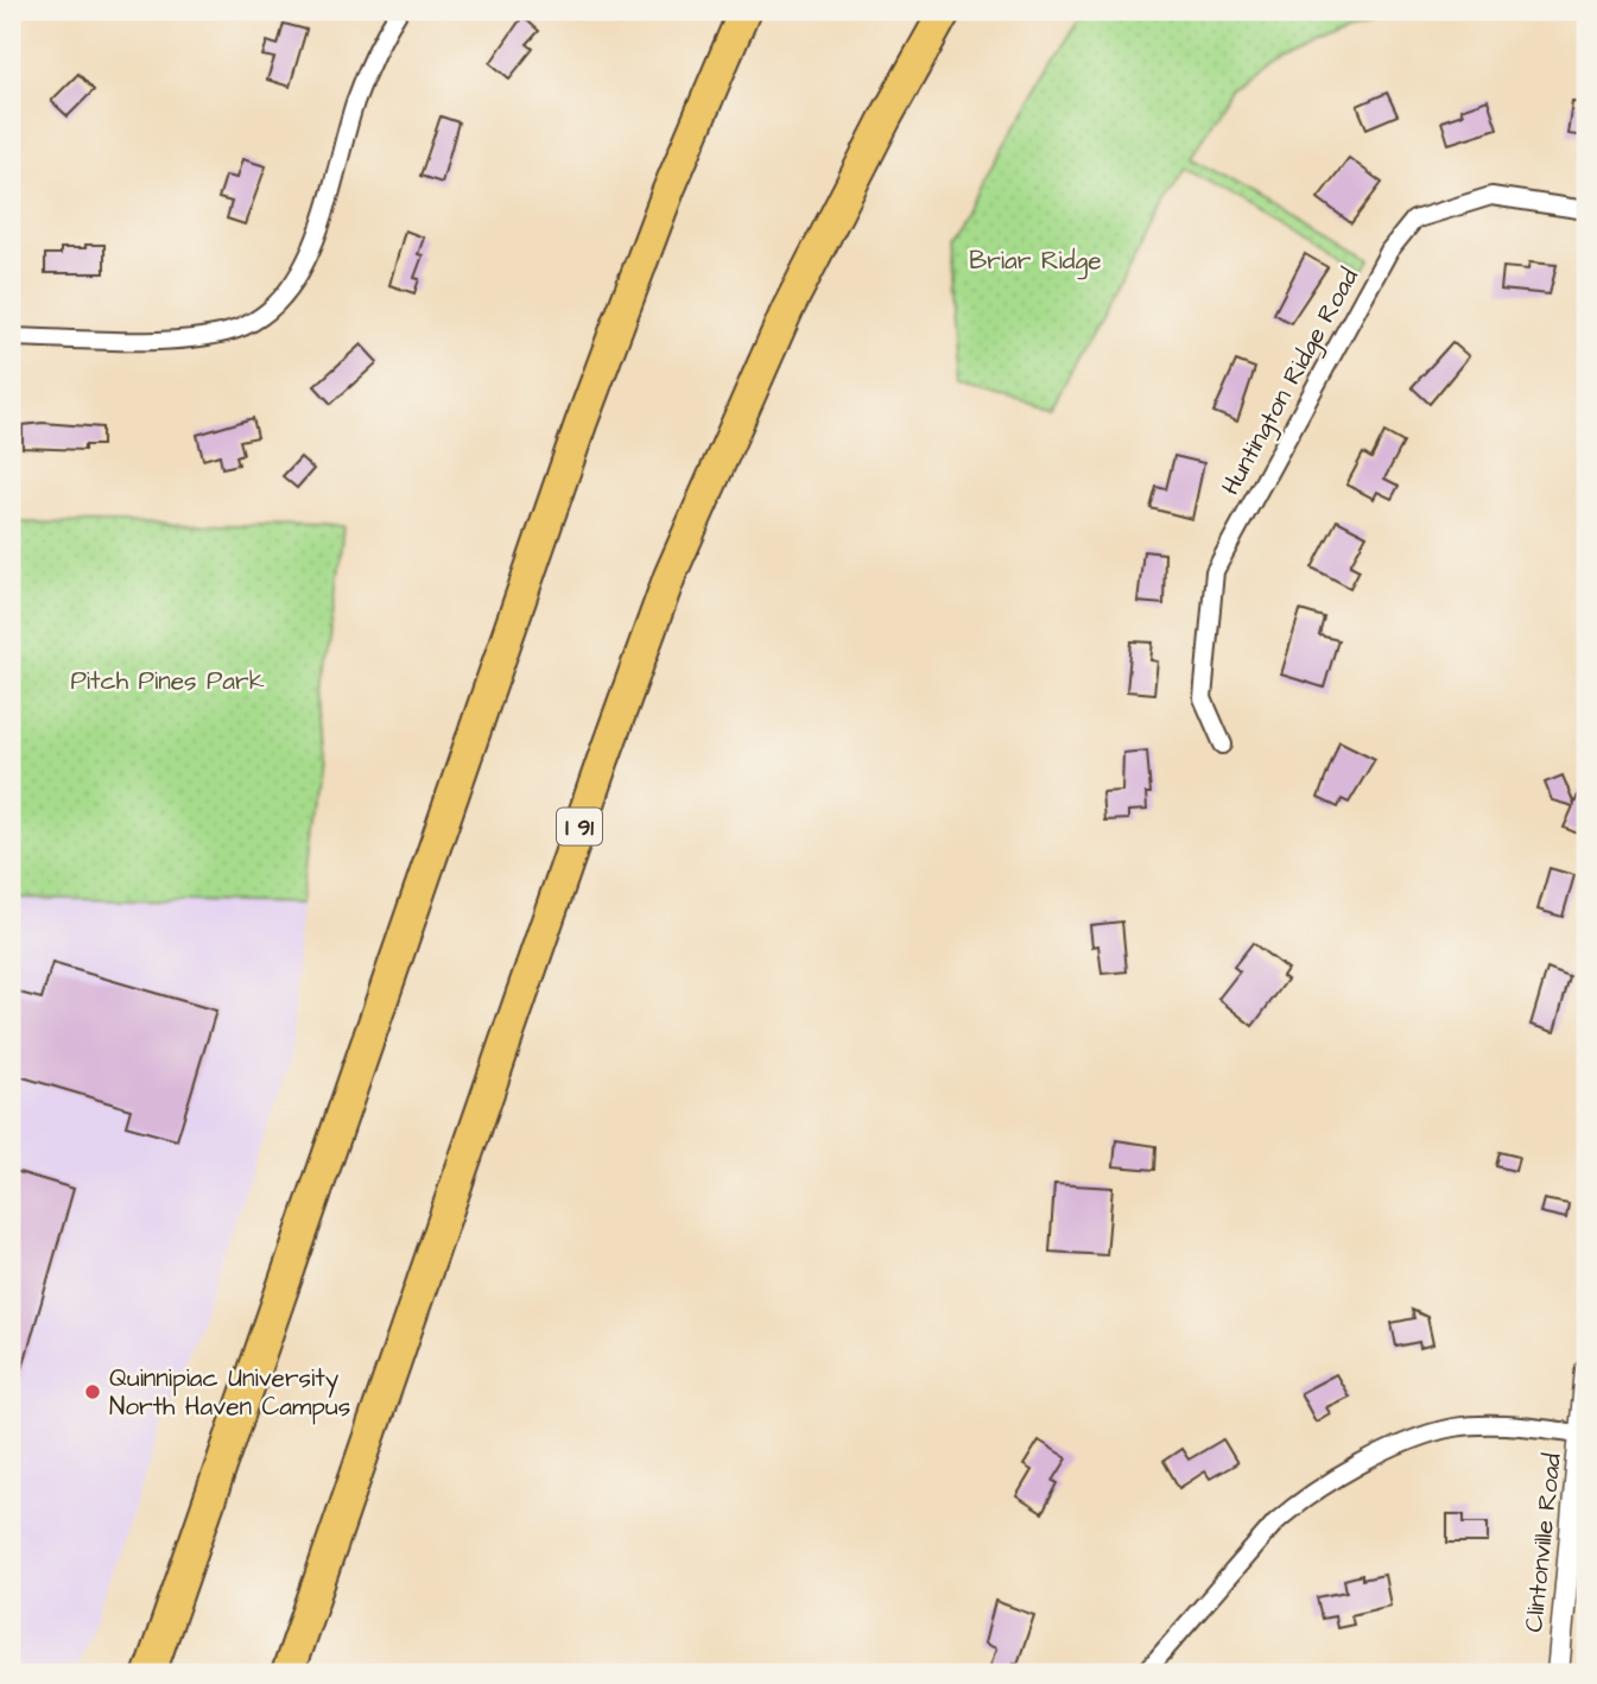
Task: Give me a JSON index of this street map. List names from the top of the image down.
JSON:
{
  "streets": {
    "highway": ["I 91"],
    "street": ["Huntington Ridge Road", "Clintonville Road"]
  },
  "parks": ["Briar Ridge", "Pitch Pines Park"],
  "places": ["Quinnipiac University North Haven Campus"]
}
